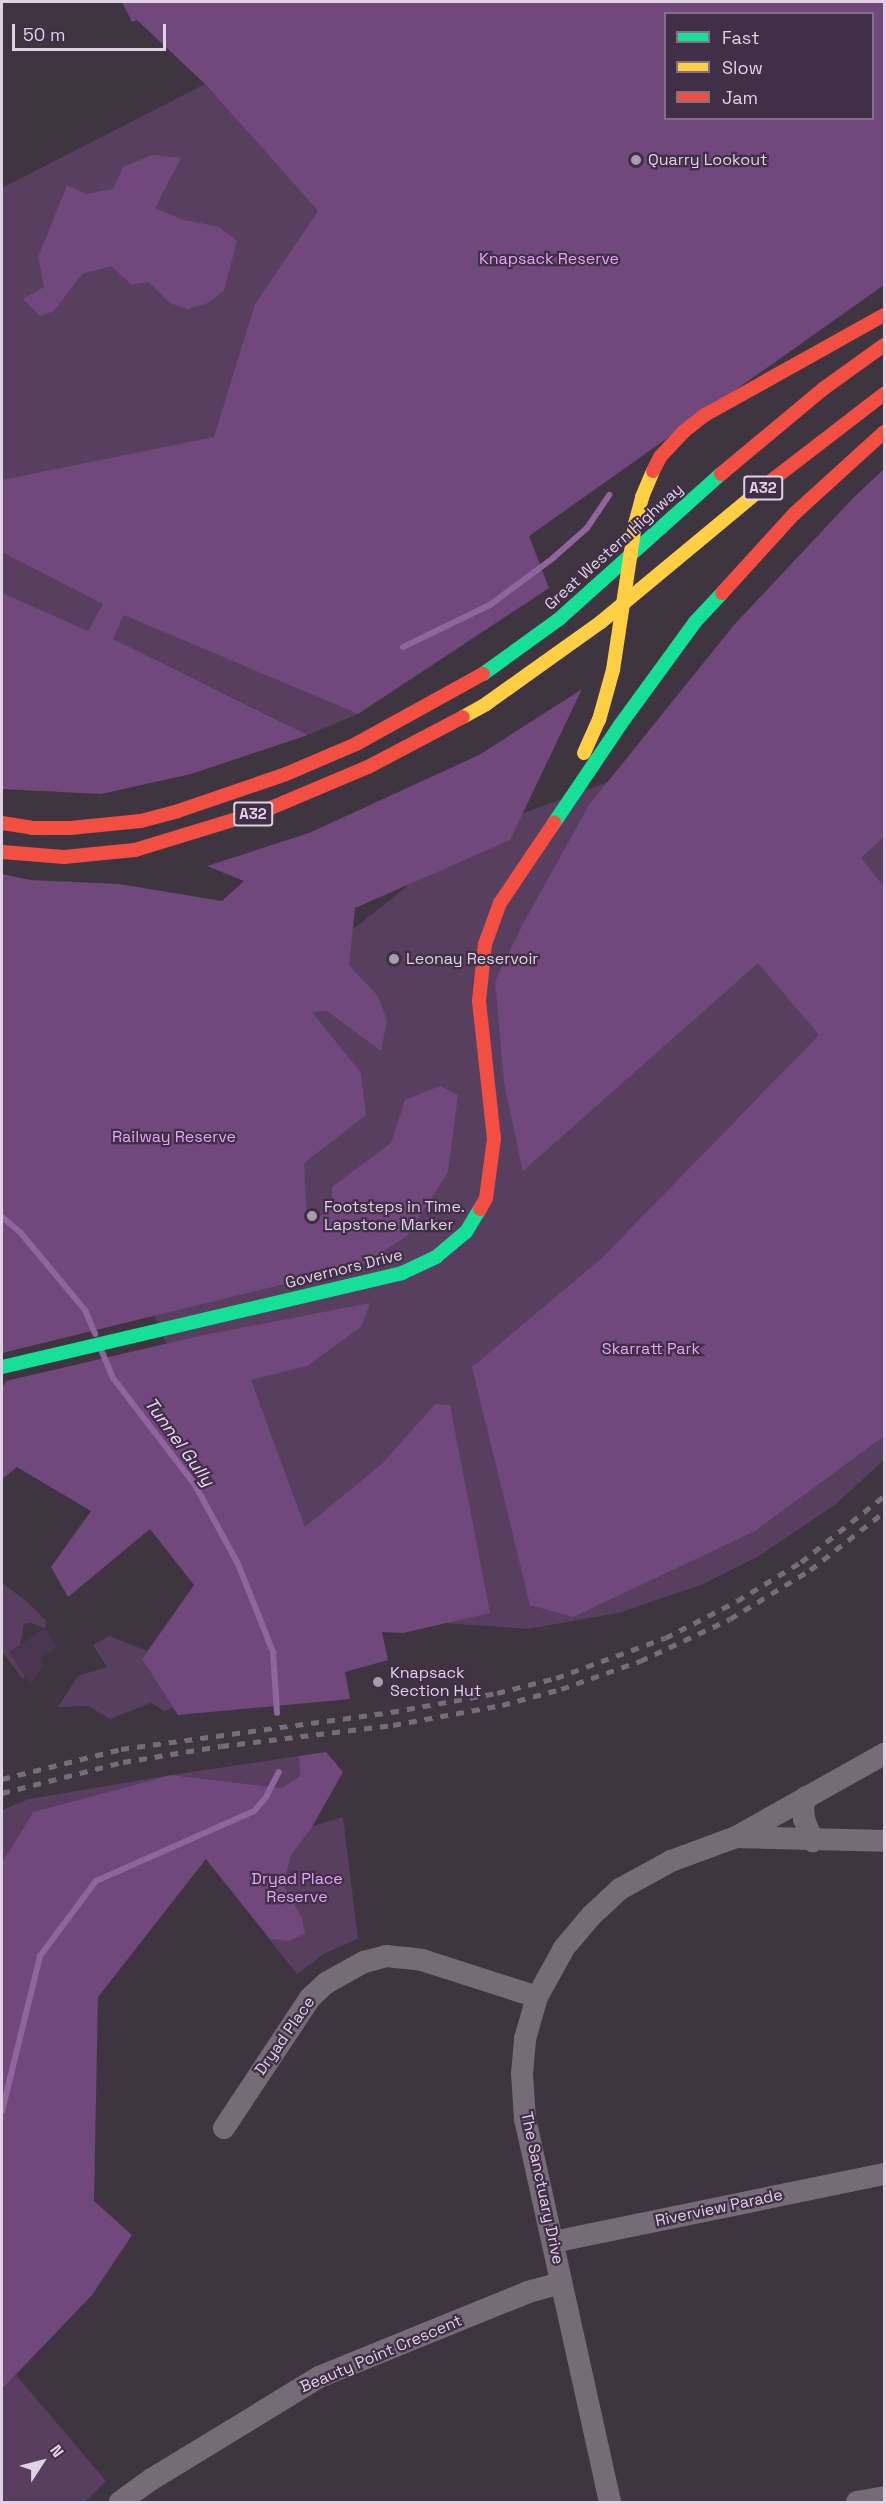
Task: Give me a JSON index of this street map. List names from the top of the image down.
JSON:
{
  "streets": {
    "main road": ["A32", "Great Western Highway", "Governors Drive"],
    "street": [
      "Dryad Place",
      "The Sanctuary Drive",
      "Riverview Parade",
      "Beauty Point Crescent"
    ]
  },
  "crossings": [
    ["Dryad Place", "The Sanctuary Drive"],
    ["The Sanctuary Drive", "Riverview Parade"],
    ["The Sanctuary Drive", "Beauty Point Crescent"]
  ],
  "water": ["Tunnel Gully"],
  "parks": [
    "Knapsack Reserve",
    "Railway Reserve",
    "Skarratt Park",
    "Dryad Place Reserve"
  ],
  "places": [
    "Quarry Lookout",
    "Leonay Reservoir",
    "Footsteps in Time. Lapstone Marker",
    "Knapsack Section Hut"
  ],
  "legend": ["Fast", "Slow", "Jam"],
  "scale_bar": "50 m",
  "north": "top right"
}
